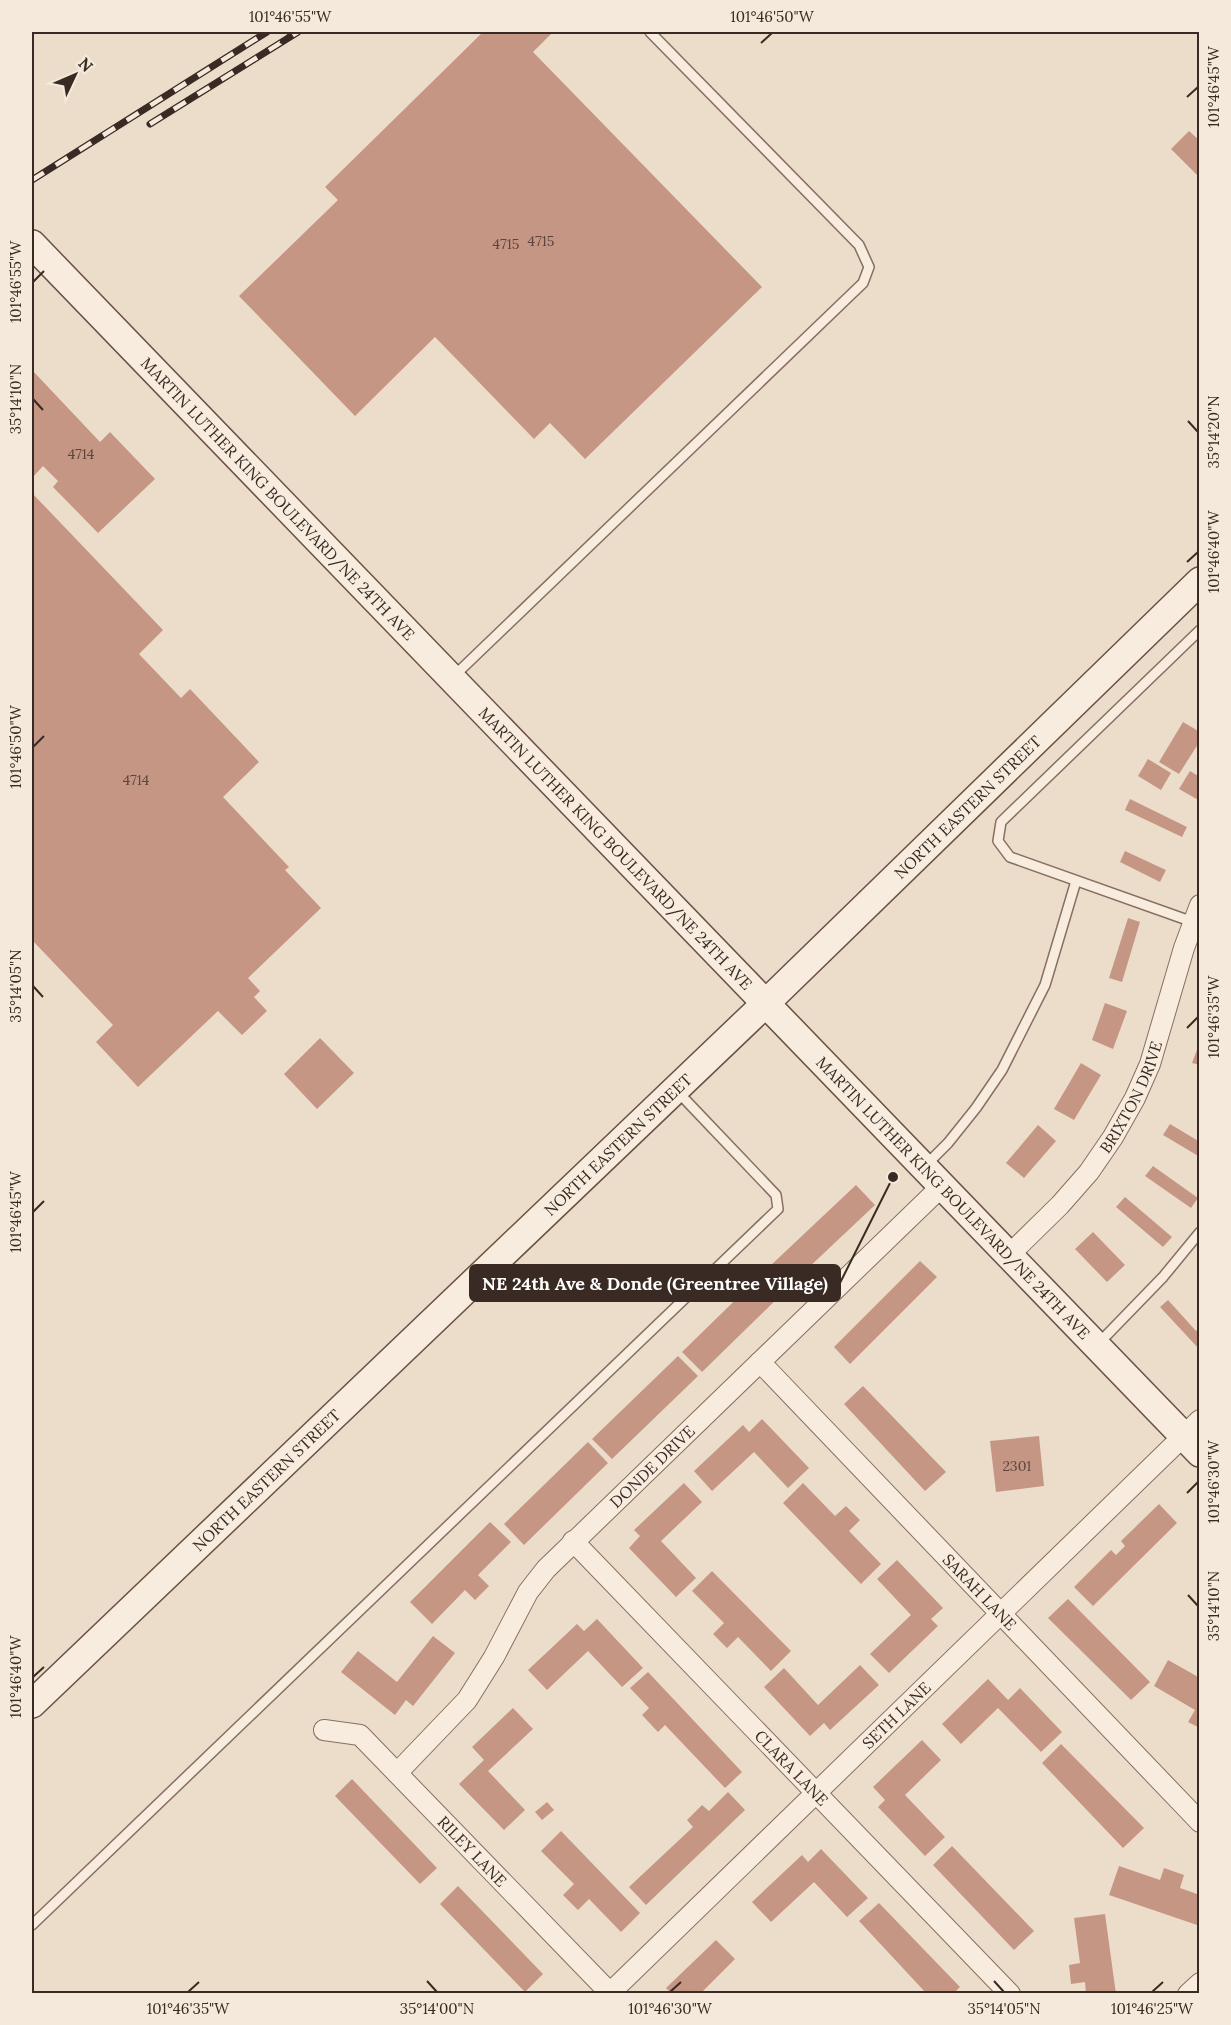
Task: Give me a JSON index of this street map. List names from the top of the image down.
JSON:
{
  "streets": {
    "main road": ["MARTIN LUTHER KING BOULEVARD/NE 24TH AVE", "NORTH EASTERN STREET"],
    "street": [
      "BRIXTON DRIVE",
      "DONDE DRIVE",
      "SARAH LANE",
      "SETH LANE",
      "CLARA LANE",
      "RILEY LANE"
    ]
  },
  "crossings": [
    ["MARTIN LUTHER KING BOULEVARD/NE 24TH AVE", "NORTH EASTERN STREET"],
    ["MARTIN LUTHER KING BOULEVARD/NE 24TH AVE", "BRIXTON DRIVE"],
    ["MARTIN LUTHER KING BOULEVARD/NE 24TH AVE", "DONDE DRIVE"],
    ["MARTIN LUTHER KING BOULEVARD/NE 24TH AVE", "SETH LANE"],
    ["DONDE DRIVE", "SARAH LANE"],
    ["DONDE DRIVE", "CLARA LANE"],
    ["DONDE DRIVE", "RILEY LANE"],
    ["SARAH LANE", "SETH LANE"],
    ["SETH LANE", "CLARA LANE"],
    ["SETH LANE", "RILEY LANE"]
  ],
  "places": ["NE 24th Ave & Donde (Greentree Village)"],
  "house_numbers": [
    "4715",
    "4715",
    "4714",
    "4714",
    "2301"
  ],
  "north": "top right",
  "coordinates": [
    "101°46'55\"W",
    "101°46'50\"W",
    "101°46'45\"W",
    "35°14'10\"N",
    "35°14'20\"N",
    "101°46'40\"W",
    "35°14'05\"N",
    "101°46'35\"W",
    "101°46'30\"W",
    "35°14'00\"N",
    "101°46'25\"W"
  ]
}
